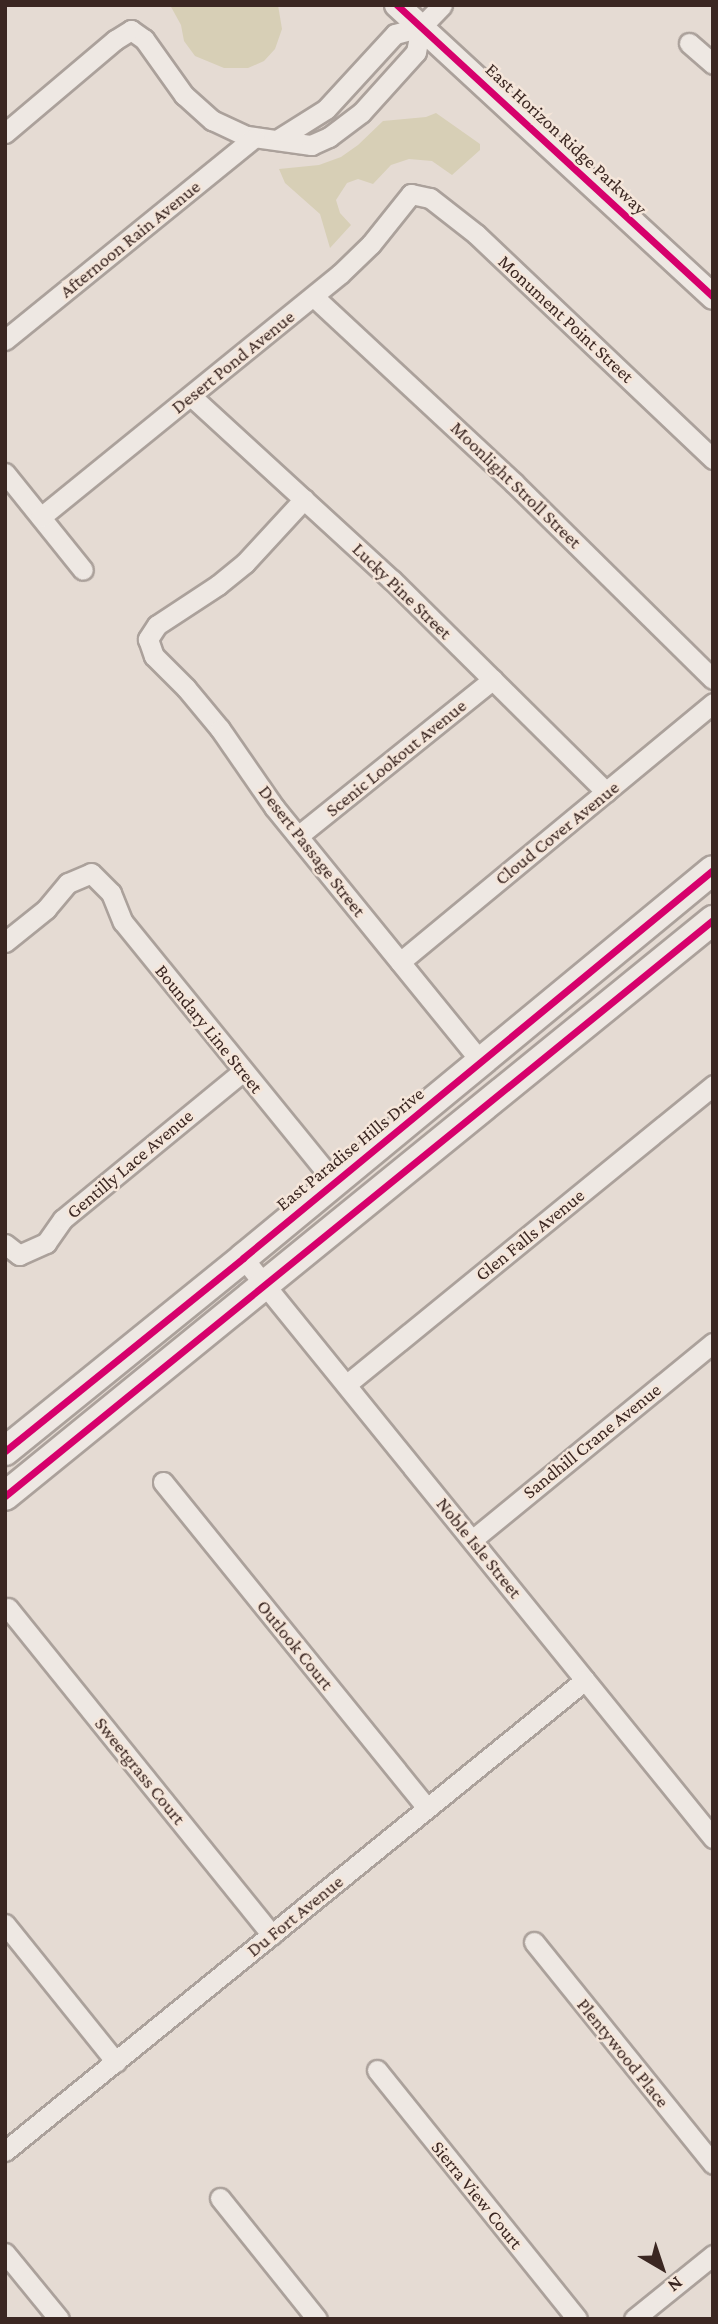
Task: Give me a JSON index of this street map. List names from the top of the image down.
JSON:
{
  "streets": {
    "main road": ["East Paradise Hills Drive"],
    "street": [
      "East Horizon Ridge Parkway",
      "Afternoon Rain Avenue",
      "Monument Point Street",
      "Desert Pond Avenue",
      "Moonlight Stroll Street",
      "Lucky Pine Street",
      "Scenic Lookout Avenue",
      "Cloud Cover Avenue",
      "Desert Passage Street",
      "Boundary Line Street",
      "Gentilly Lace Avenue",
      "Glen Falls Avenue",
      "Sandhill Crane Avenue",
      "Noble Isle Street",
      "Outlook Court",
      "Sweetgrass Court",
      "Du Fort Avenue",
      "Plentywood Place",
      "Sierra View Court"
    ]
  },
  "crossings": [
    ["Monument Point Street", "Desert Pond Avenue"],
    ["Desert Pond Avenue", "Moonlight Stroll Street"],
    ["Desert Pond Avenue", "Lucky Pine Street"],
    ["Lucky Pine Street", "Scenic Lookout Avenue"],
    ["Lucky Pine Street", "Cloud Cover Avenue"],
    ["Lucky Pine Street", "Desert Passage Street"],
    ["Scenic Lookout Avenue", "Desert Passage Street"],
    ["Cloud Cover Avenue", "Desert Passage Street"],
    ["Desert Passage Street", "East Paradise Hills Drive"],
    ["Boundary Line Street", "East Paradise Hills Drive"],
    ["Boundary Line Street", "Gentilly Lace Avenue"],
    ["East Paradise Hills Drive", "Noble Isle Street"],
    ["Glen Falls Avenue", "Noble Isle Street"],
    ["Sandhill Crane Avenue", "Noble Isle Street"],
    ["Noble Isle Street", "Du Fort Avenue"],
    ["Outlook Court", "Du Fort Avenue"],
    ["Sweetgrass Court", "Du Fort Avenue"]
  ],
  "north": "bottom right"
}
